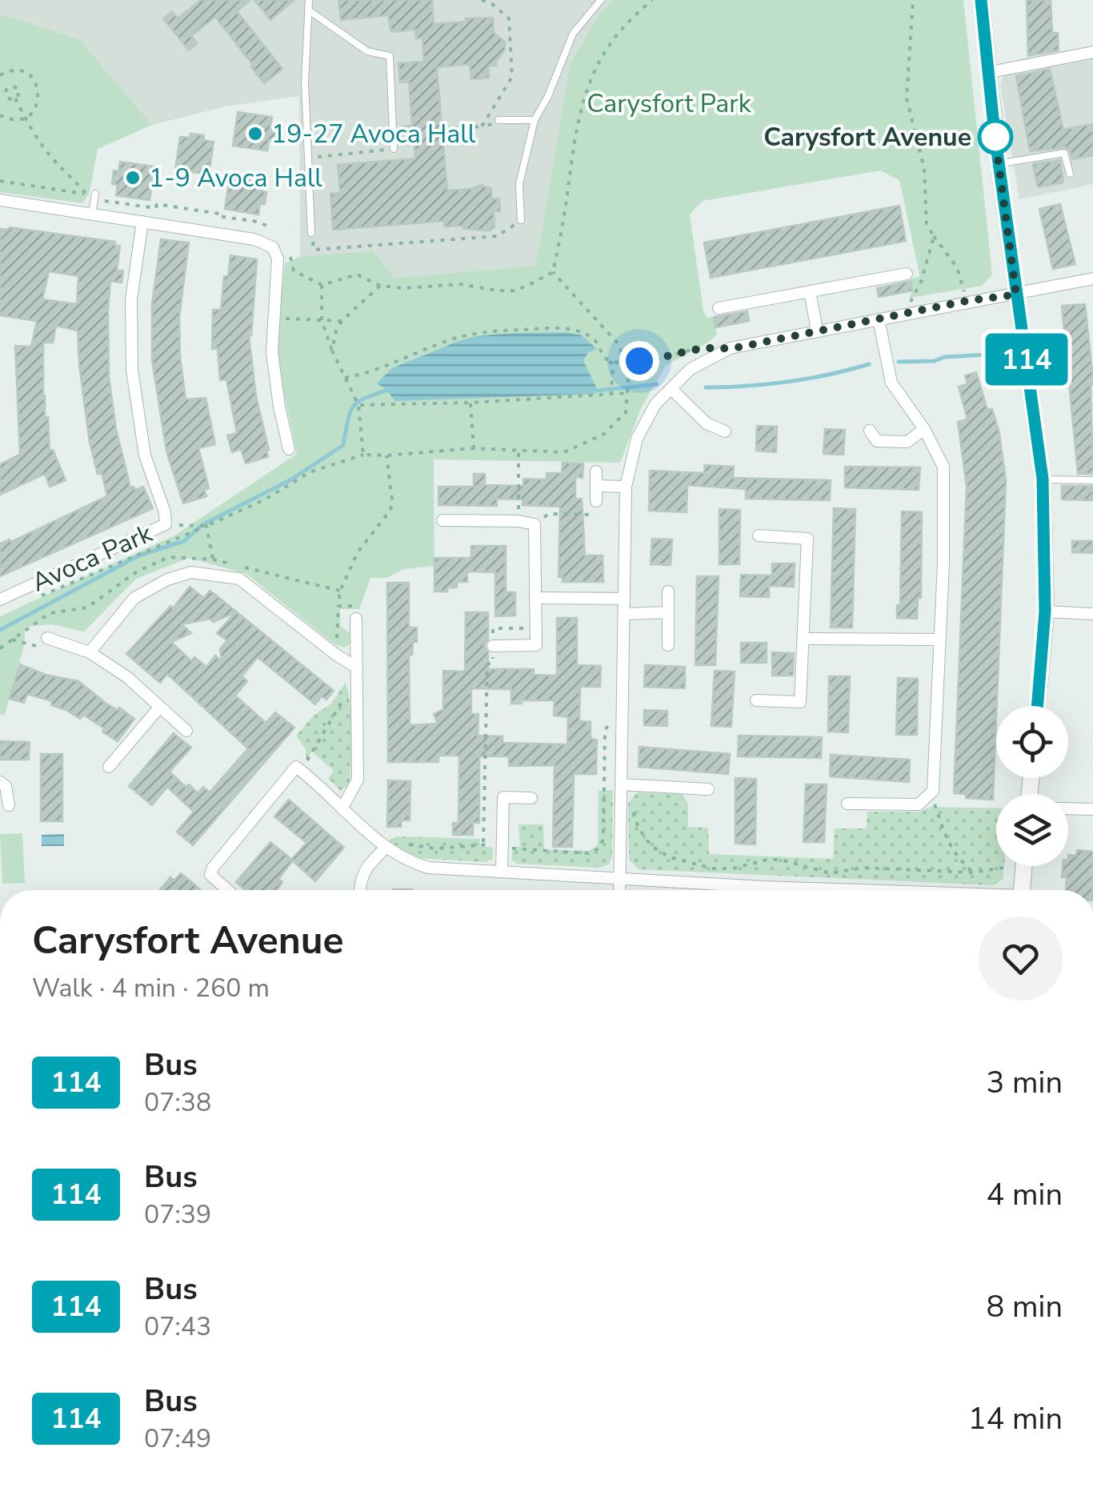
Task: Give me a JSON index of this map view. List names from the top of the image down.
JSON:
{
  "streets": {
    "street": ["Avoca Park"]
  },
  "parks": ["Carysfort Park"],
  "places": ["19-27 Avoca Hall", "Carysfort Avenue", "1-9 Avoca Hall"],
  "lines": ["bus line 114"],
  "page": {
    "on_map": "114",
    "heading": ["Carysfort Avenue", "Walk · 4 min · 260 m"],
    "list": [
      {
        "mark": "114",
        "name": "Bus",
        "note": "07:38",
        "value": "3 min"
      },
      {
        "mark": "114",
        "name": "Bus",
        "note": "07:39",
        "value": "4 min"
      },
      {
        "mark": "114",
        "name": "Bus",
        "note": "07:43",
        "value": "8 min"
      },
      {
        "mark": "114",
        "name": "Bus",
        "note": "07:49",
        "value": "14 min"
      }
    ]
  }
}
